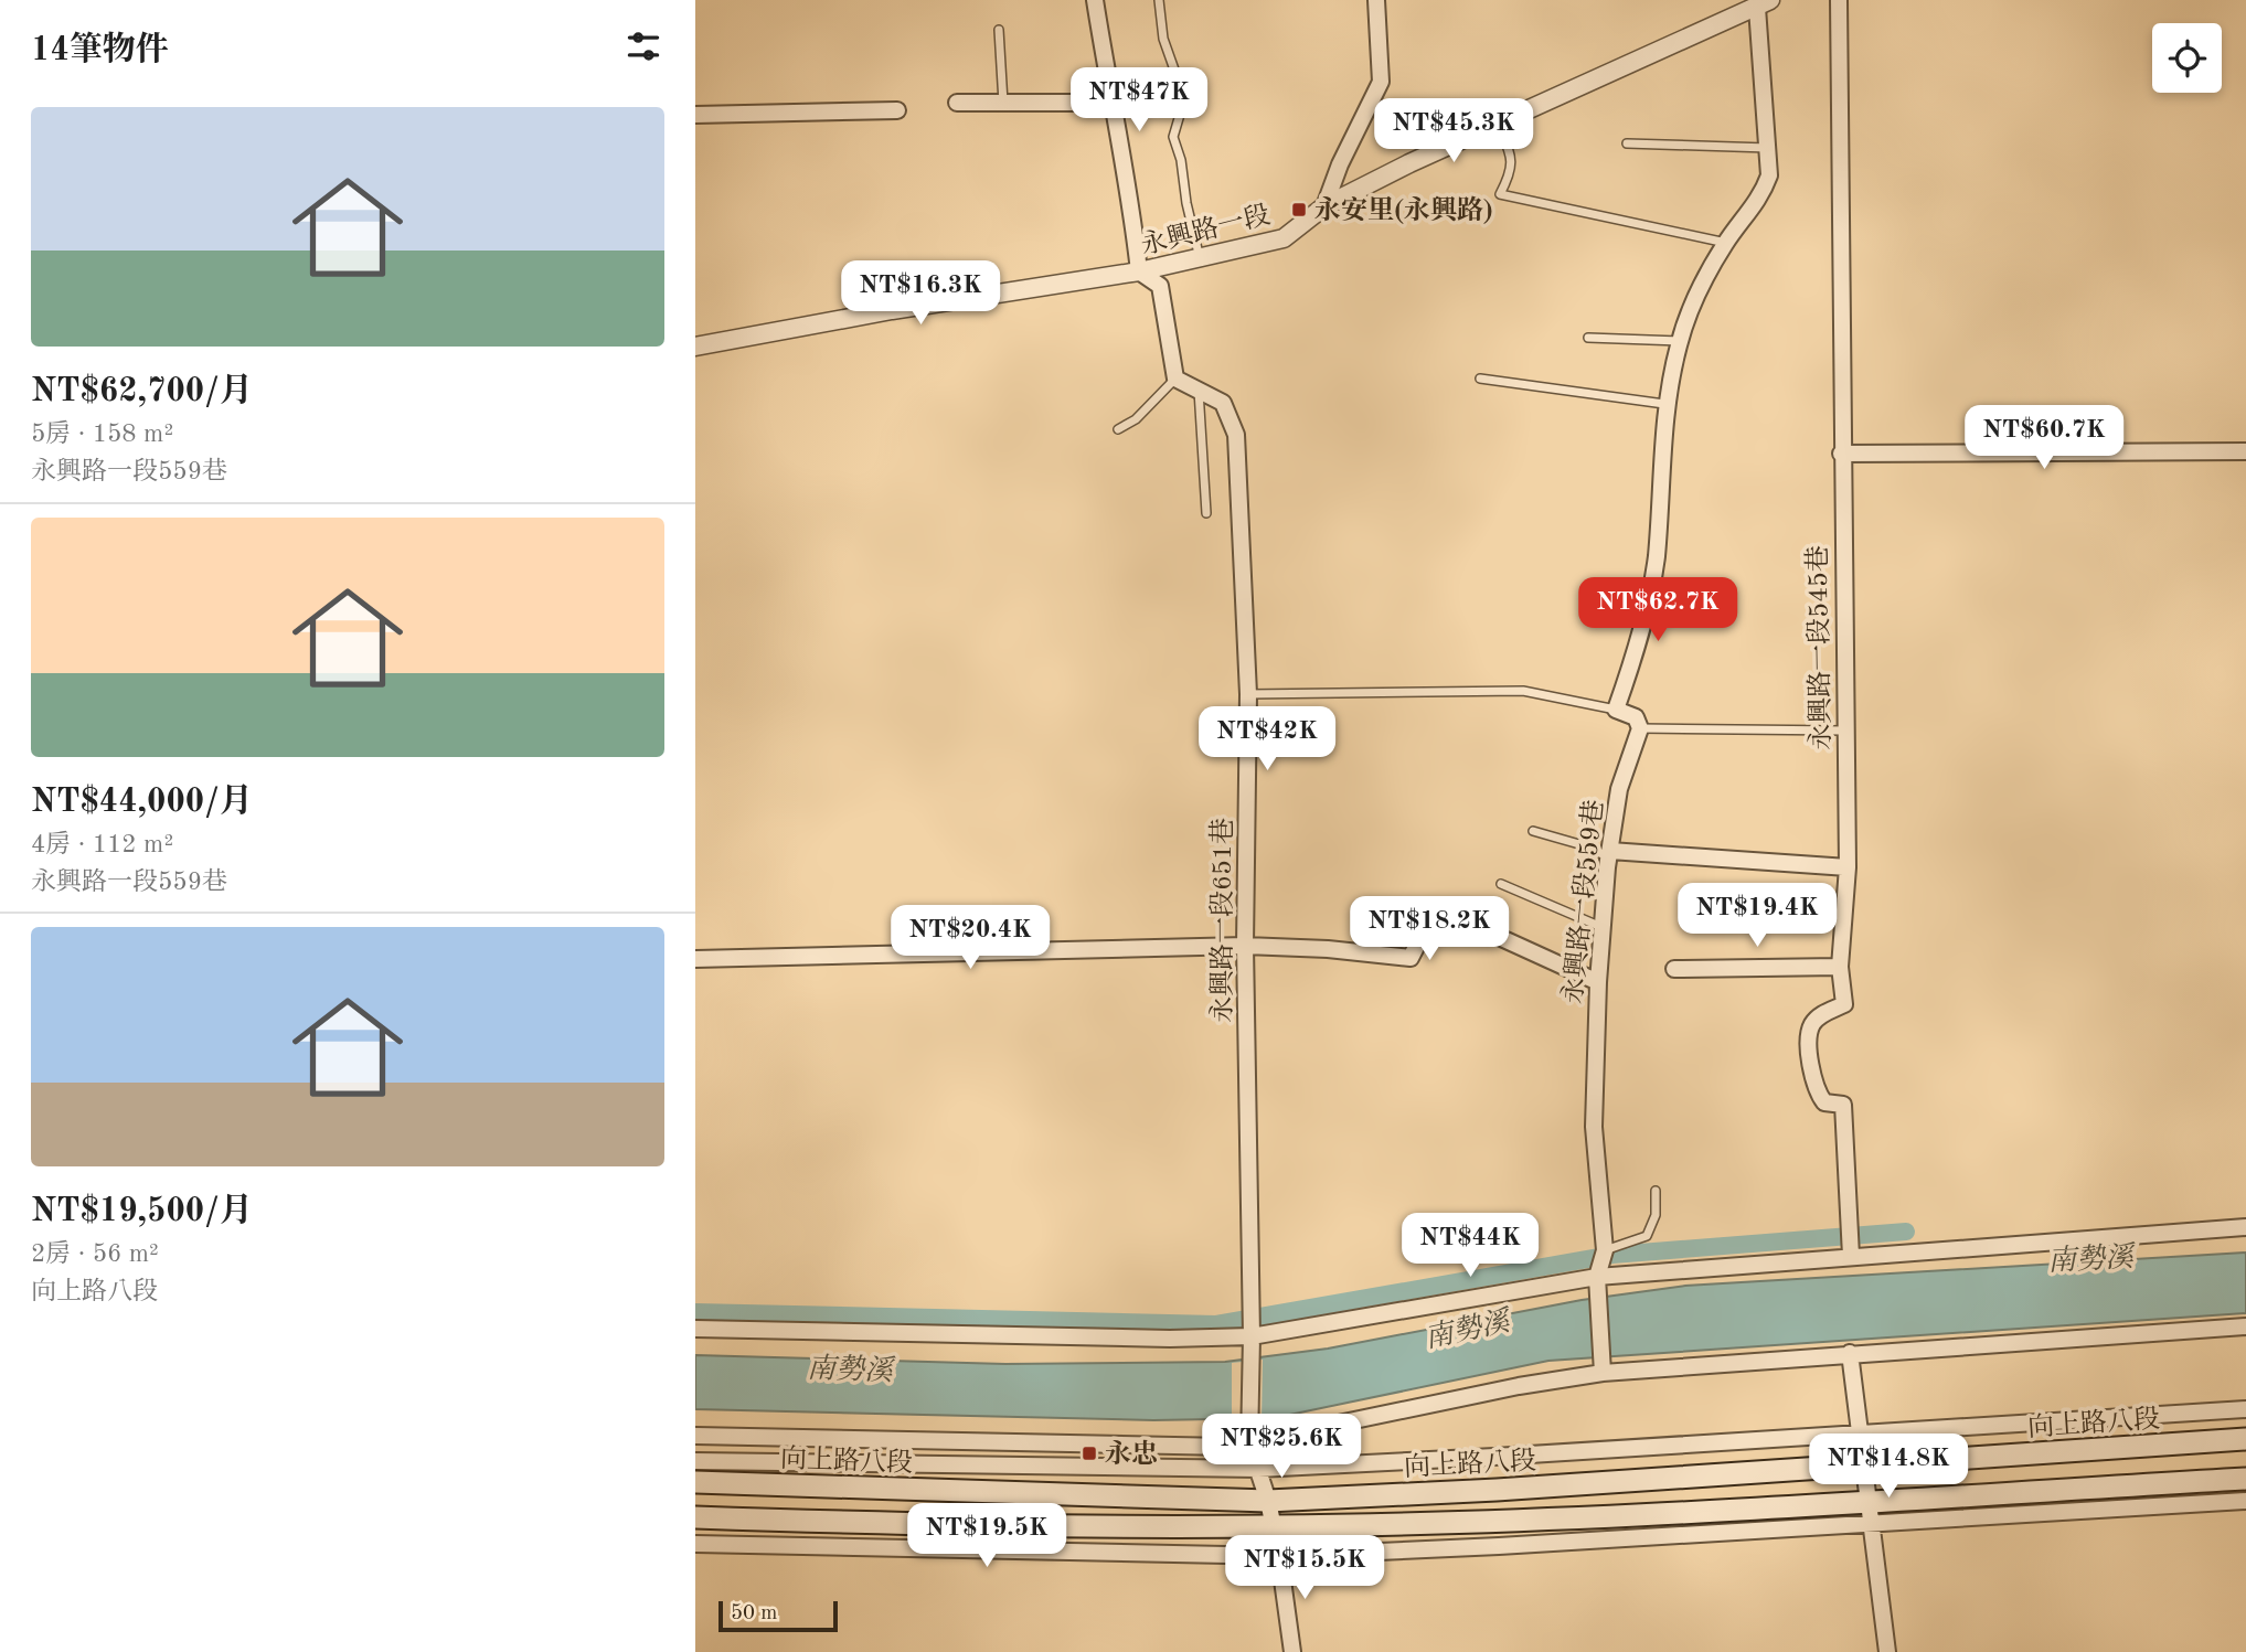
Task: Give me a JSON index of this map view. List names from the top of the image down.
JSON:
{
  "streets": {
    "main road": ["向上路八段"],
    "street": [
      "永興路一段",
      "永興路一段545巷",
      "永興路一段559巷",
      "永興路一段651巷"
    ]
  },
  "water": ["南勢溪"],
  "places": {
    "transit": ["永安里(永興路)", "永忠"]
  },
  "scale_bar": "50 m",
  "page": {
    "heading": "14筆物件",
    "price": [
      "NT$47K",
      "NT$45.3K",
      "NT$16.3K",
      "NT$60.7K",
      "NT$62.7K",
      "NT$42K",
      "NT$19.4K",
      "NT$18.2K",
      "NT$20.4K",
      "NT$44K",
      "NT$25.6K",
      "NT$14.8K",
      "NT$19.5K",
      "NT$15.5K"
    ],
    "list": [
      {
        "name": "NT$62,700/月",
        "note": "5房 · 158 m² · 永興路一段559巷"
      },
      {
        "name": "NT$44,000/月",
        "note": "4房 · 112 m² · 永興路一段559巷"
      },
      {
        "name": "NT$19,500/月",
        "note": "2房 · 56 m² · 向上路八段"
      }
    ],
    "scale": "50 m"
  }
}
